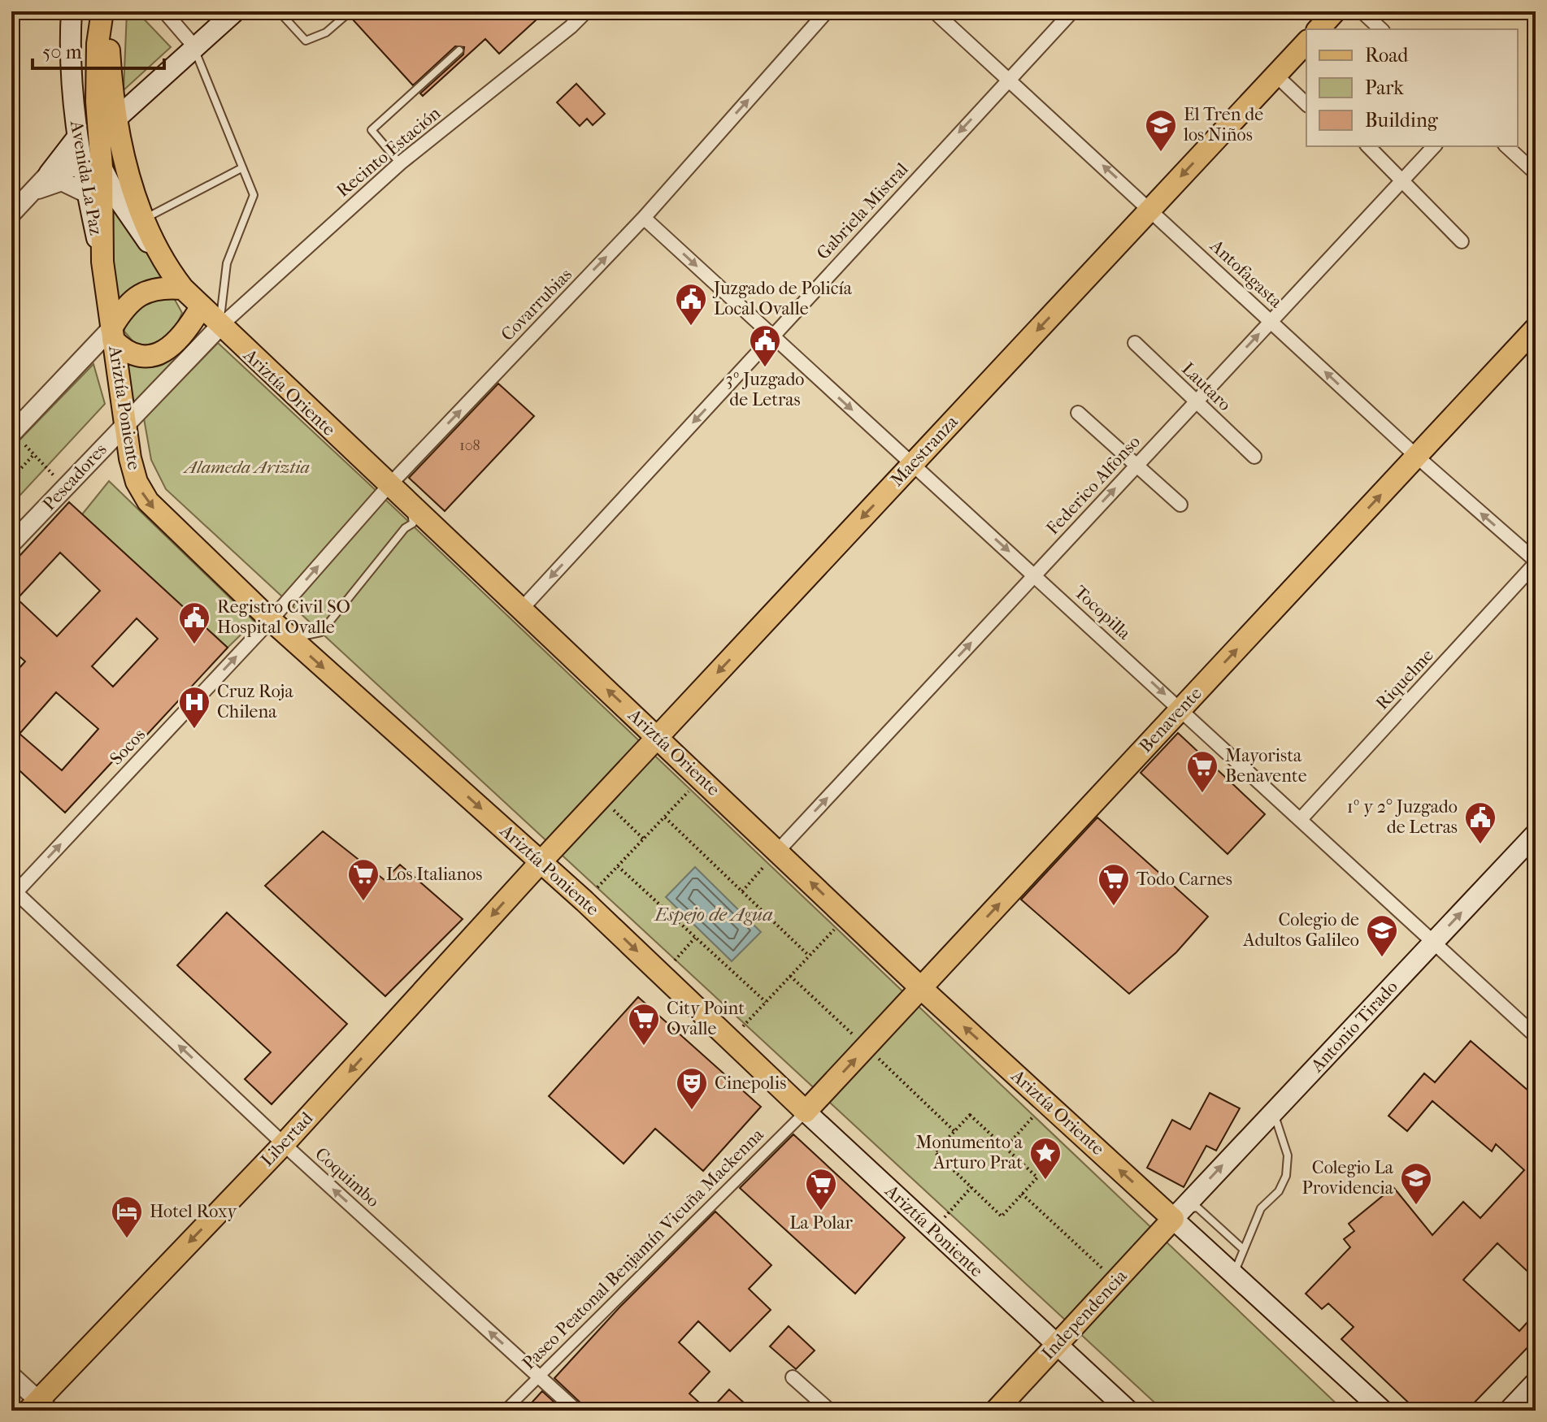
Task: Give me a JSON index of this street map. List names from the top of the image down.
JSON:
{
  "streets": {
    "main road": [
      "Avenida La Paz",
      "Ariztía Oriente",
      "Ariztía Poniente",
      "Maestranza",
      "Benavente",
      "Antonio Tirado",
      "Libertad",
      "Independencia"
    ],
    "street": [
      "Recinto Estación",
      "Gabriela Mistral",
      "Antofagasta",
      "Covarrubias",
      "Lautaro",
      "Pescadores",
      "Federico Alfonso",
      "Tocopilla",
      "Riquelme",
      "Socos",
      "Coquimbo",
      "Paseo Peatonal Benjamín Vicuña Mackenna"
    ]
  },
  "crossings": [
    ["Recinto Estación", "Ariztía Oriente"],
    ["Recinto Estación", "Pescadores"],
    ["Avenida La Paz", "Ariztía Oriente"],
    ["Avenida La Paz", "Ariztía Poniente"],
    ["Gabriela Mistral", "Antofagasta"],
    ["Gabriela Mistral", "Ariztía Oriente"],
    ["Gabriela Mistral", "Tocopilla"],
    ["Antofagasta", "Maestranza"],
    ["Antofagasta", "Federico Alfonso"],
    ["Antofagasta", "Riquelme"],
    ["Antofagasta", "Benavente"],
    ["Covarrubias", "Ariztía Oriente"],
    ["Covarrubias", "Ariztía Poniente"],
    ["Covarrubias", "Tocopilla"],
    ["Covarrubias", "Socos"],
    ["Lautaro", "Federico Alfonso"],
    ["Ariztía Oriente", "Ariztía Poniente"],
    ["Ariztía Oriente", "Maestranza"],
    ["Ariztía Oriente", "Pescadores"],
    ["Ariztía Oriente", "Federico Alfonso"],
    ["Ariztía Oriente", "Benavente"],
    ["Ariztía Oriente", "Antonio Tirado"],
    ["Ariztía Oriente", "Independencia"],
    ["Ariztía Poniente", "Maestranza"],
    ["Ariztía Poniente", "Pescadores"],
    ["Ariztía Poniente", "Benavente"],
    ["Ariztía Poniente", "Socos"],
    ["Ariztía Poniente", "Libertad"],
    ["Ariztía Poniente", "Paseo Peatonal Benjamín Vicuña Mackenna"],
    ["Ariztía Poniente", "Independencia"],
    ["Maestranza", "Tocopilla"],
    ["Maestranza", "Libertad"],
    ["Federico Alfonso", "Tocopilla"],
    ["Tocopilla", "Riquelme"],
    ["Tocopilla", "Benavente"],
    ["Tocopilla", "Antonio Tirado"],
    ["Benavente", "Paseo Peatonal Benjamín Vicuña Mackenna"],
    ["Socos", "Coquimbo"],
    ["Antonio Tirado", "Independencia"],
    ["Libertad", "Coquimbo"],
    ["Coquimbo", "Paseo Peatonal Benjamín Vicuña Mackenna"]
  ],
  "one_way": [
    "Gabriela Mistral",
    "Antofagasta",
    "Covarrubias",
    "Ariztía Poniente",
    "Maestranza",
    "Federico Alfonso",
    "Tocopilla",
    "Benavente",
    "Socos",
    "Antonio Tirado",
    "Libertad",
    "Coquimbo"
  ],
  "water": ["Espejo de Agua"],
  "parks": ["Alameda Ariztia"],
  "places": {
    "school or university": ["El Tren de los Niños", "Colegio de Adultos Galileo", "Colegio La Providencia"],
    "public building": [
      "Juzgado de Policía Local Ovalle",
      "3º Juzgado de Letras",
      "Registro Civil SO Hospital Ovalle",
      "1º y 2° Juzgado de Letras"
    ],
    "hospital": ["Cruz Roja Chilena"],
    "supermarket": [
      "Mayorista Benavente",
      "Los Italianos",
      "Todo Carnes",
      "City Point Ovalle",
      "La Polar"
    ],
    "theatre": ["Cinepolis"],
    "place": ["Monumento a Arturo Prat"],
    "hotel": ["Hotel Roxy"]
  },
  "house_numbers": ["108"],
  "legend": ["Road", "Park", "Building"],
  "scale_bar": "50 m"
}
